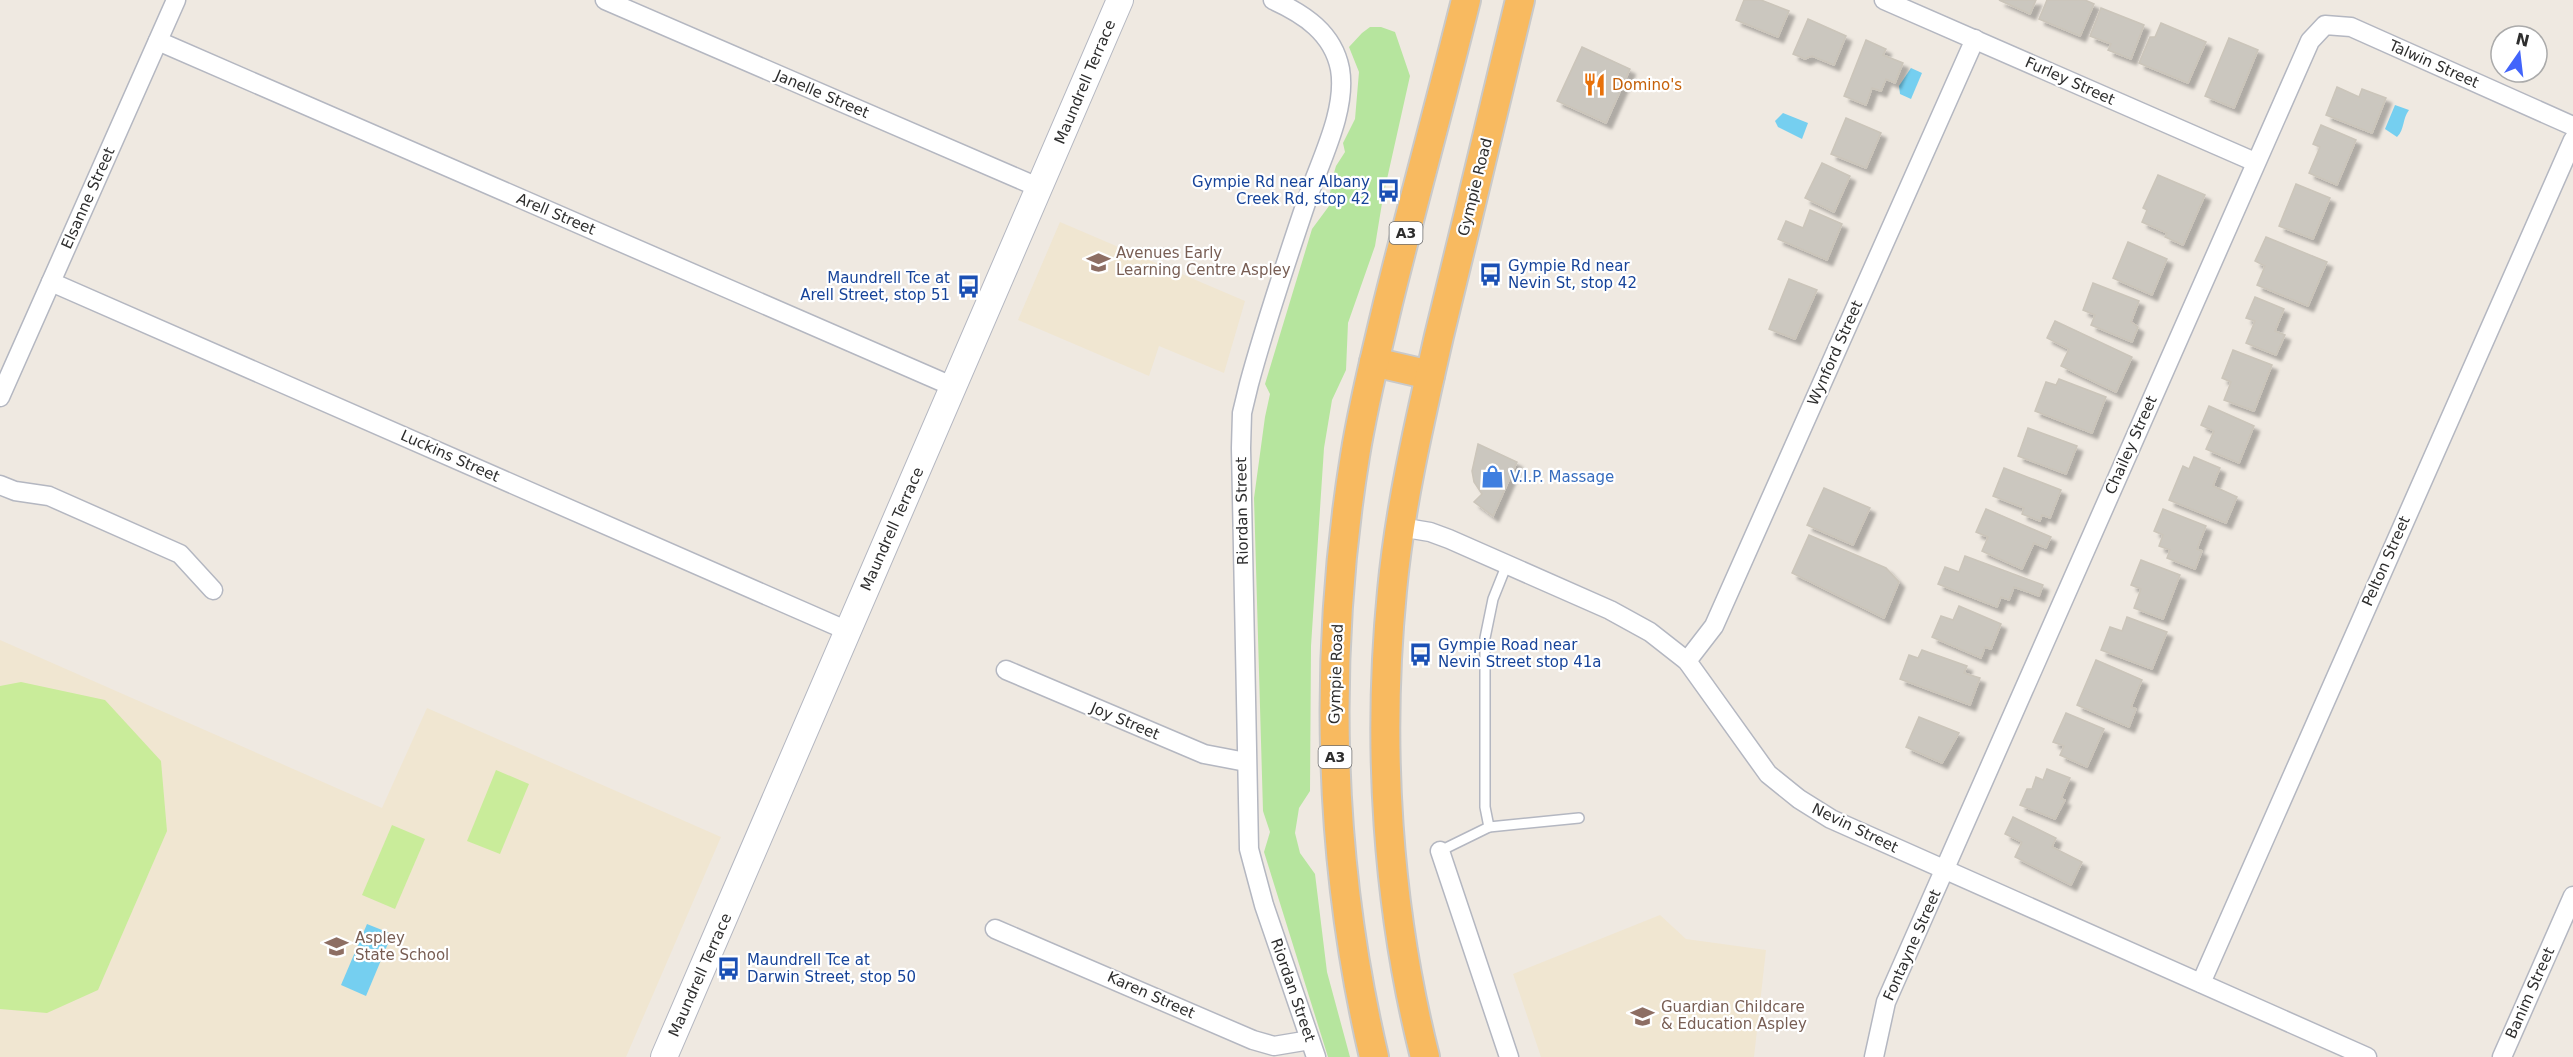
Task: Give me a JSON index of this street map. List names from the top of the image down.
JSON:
{
  "streets": {
    "highway": ["Gympie Road", "A3"],
    "main road": ["Maundrell Terrace"],
    "street": [
      "Talwin Street",
      "Furley Street",
      "Janelle Street",
      "Elsanne Street",
      "Arell Street",
      "Wynford Street",
      "Chailey Street",
      "Luckins Street",
      "Riordan Street",
      "Pelton Street",
      "Joy Street",
      "Nevin Street",
      "Fontayne Street",
      "Banim Street",
      "Karen Street"
    ]
  },
  "crossings": [
    ["Talwin Street", "Chailey Street"],
    ["Furley Street", "Wynford Street"],
    ["Furley Street", "Chailey Street"],
    ["Maundrell Terrace", "Janelle Street"],
    ["Maundrell Terrace", "Arell Street"],
    ["Maundrell Terrace", "Luckins Street"],
    ["Gympie Road", "Nevin Street"],
    ["Elsanne Street", "Arell Street"],
    ["Elsanne Street", "Luckins Street"],
    ["Wynford Street", "Nevin Street"],
    ["Chailey Street", "Nevin Street"],
    ["Chailey Street", "Fontayne Street"],
    ["Riordan Street", "Joy Street"],
    ["Riordan Street", "Karen Street"],
    ["Pelton Street", "Nevin Street"],
    ["Nevin Street", "Fontayne Street"]
  ],
  "places": {
    "restaurant": ["Domino's"],
    "bus stop": [
      "Gympie Rd near Albany Creek Rd, stop 42",
      "Gympie Rd near Nevin St, stop 42",
      "Maundrell Tce at Arell Street, stop 51",
      "Gympie Road near Nevin Street stop 41a",
      "Maundrell Tce at Darwin Street, stop 50"
    ],
    "school or university": ["Avenues Early Learning Centre Aspley", "Aspley State School", "Guardian Childcare & Education Aspley"],
    "shop": ["V.I.P. Massage"]
  },
  "north": "top"
}
